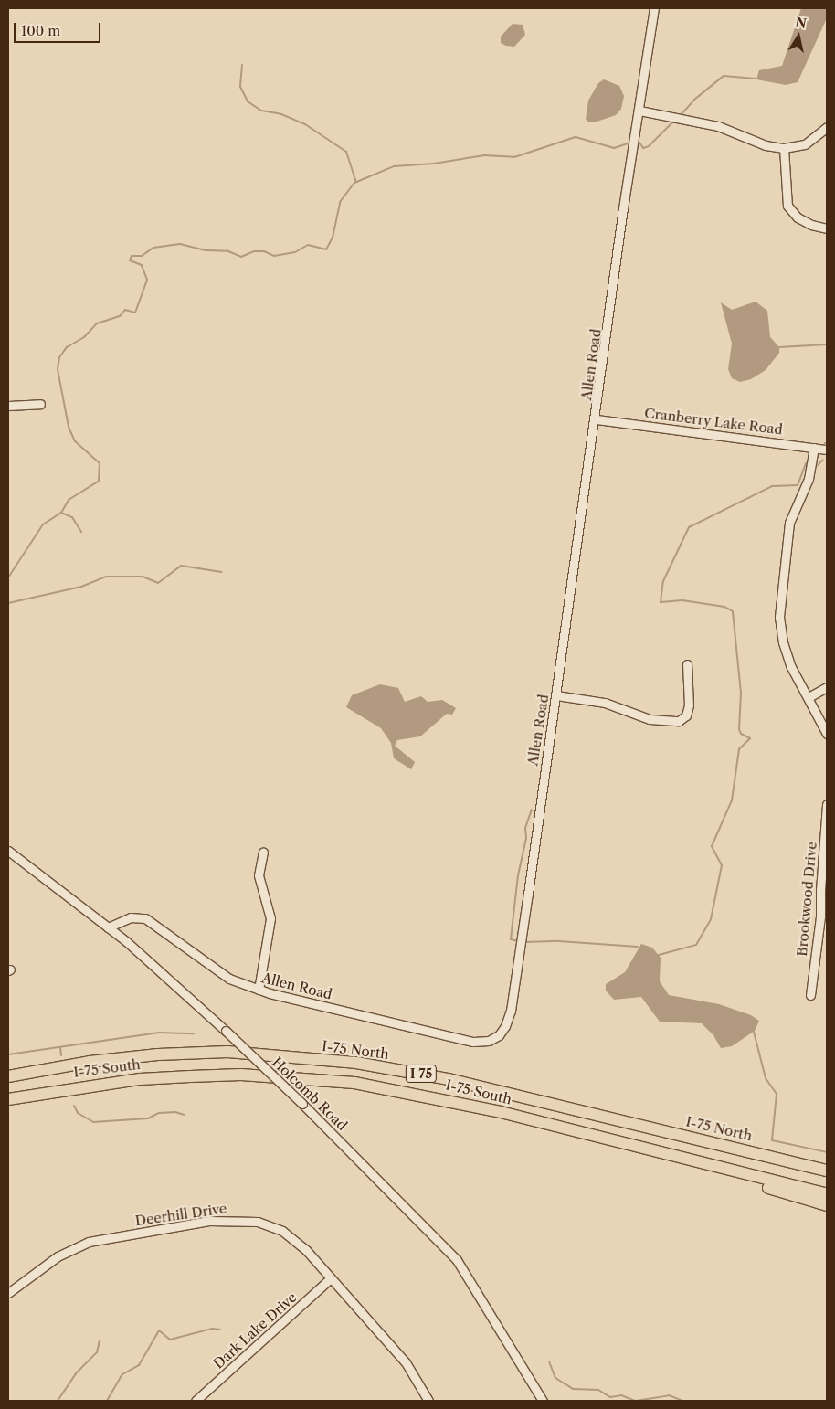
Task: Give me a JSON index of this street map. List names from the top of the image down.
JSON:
{
  "streets": {
    "highway": ["I-75 North", "I-75 South", "I 75"],
    "street": [
      "Allen Road",
      "Cranberry Lake Road",
      "Brookwood Drive",
      "Holcomb Road",
      "Deerhill Drive",
      "Dark Lake Drive"
    ]
  },
  "crossings": [
    ["Allen Road", "Cranberry Lake Road"],
    ["Allen Road", "Holcomb Road"],
    ["Deerhill Drive", "Dark Lake Drive"]
  ],
  "scale_bar": "100 m",
  "north": "top"
}
